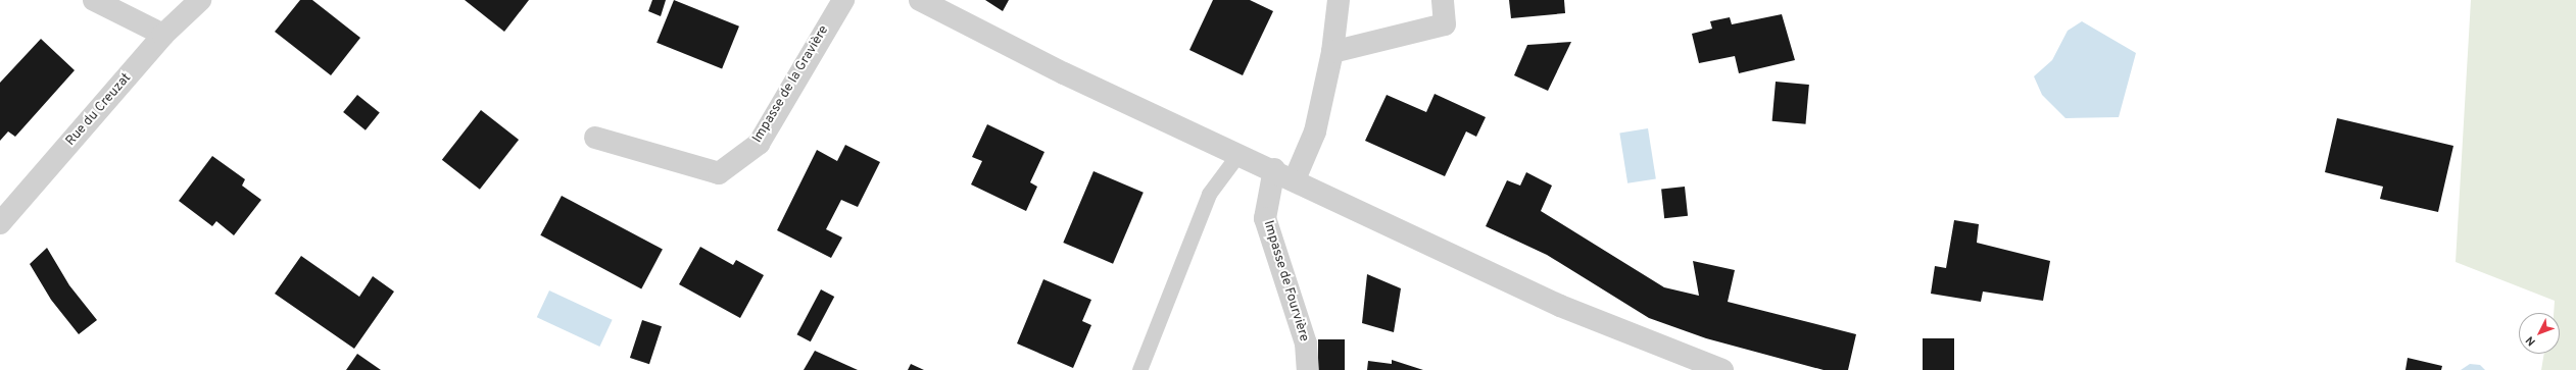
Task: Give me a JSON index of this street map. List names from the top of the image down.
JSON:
{
  "streets": {
    "street": ["Impasse de la Gravière", "Rue du Creuzat", "Impasse de Fourvière"]
  },
  "north": "bottom left"
}
